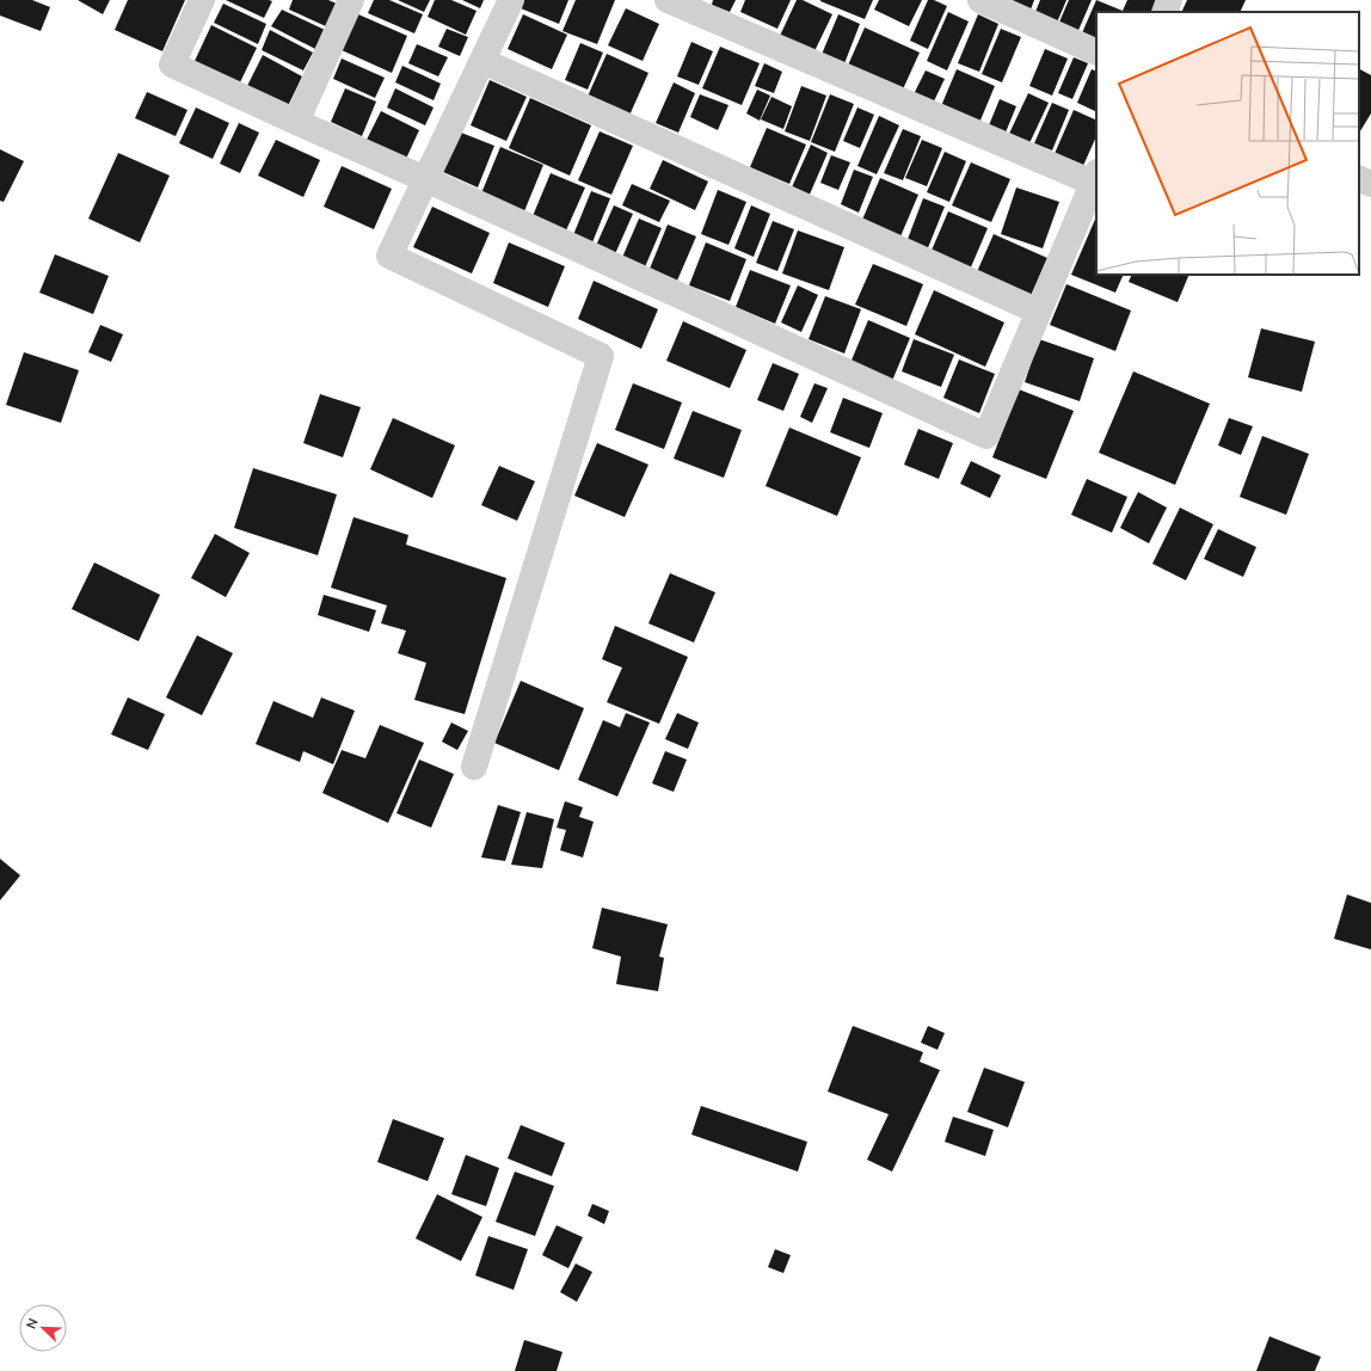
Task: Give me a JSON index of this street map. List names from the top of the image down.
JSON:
{
  "north": "top left"
}
